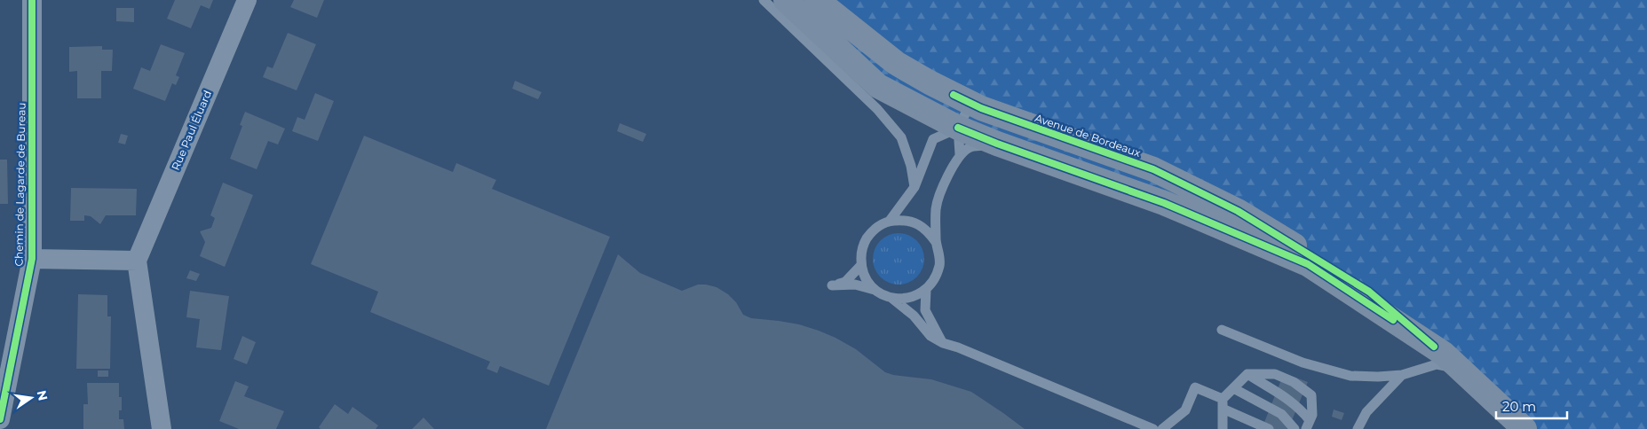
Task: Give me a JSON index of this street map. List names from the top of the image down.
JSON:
{
  "streets": {
    "main road": ["Avenue de Bordeaux"],
    "street": ["Rue Paul Éluard", "Chemin de Lagarde de Bureau"]
  },
  "scale_bar": "20 m",
  "north": "right"
}
